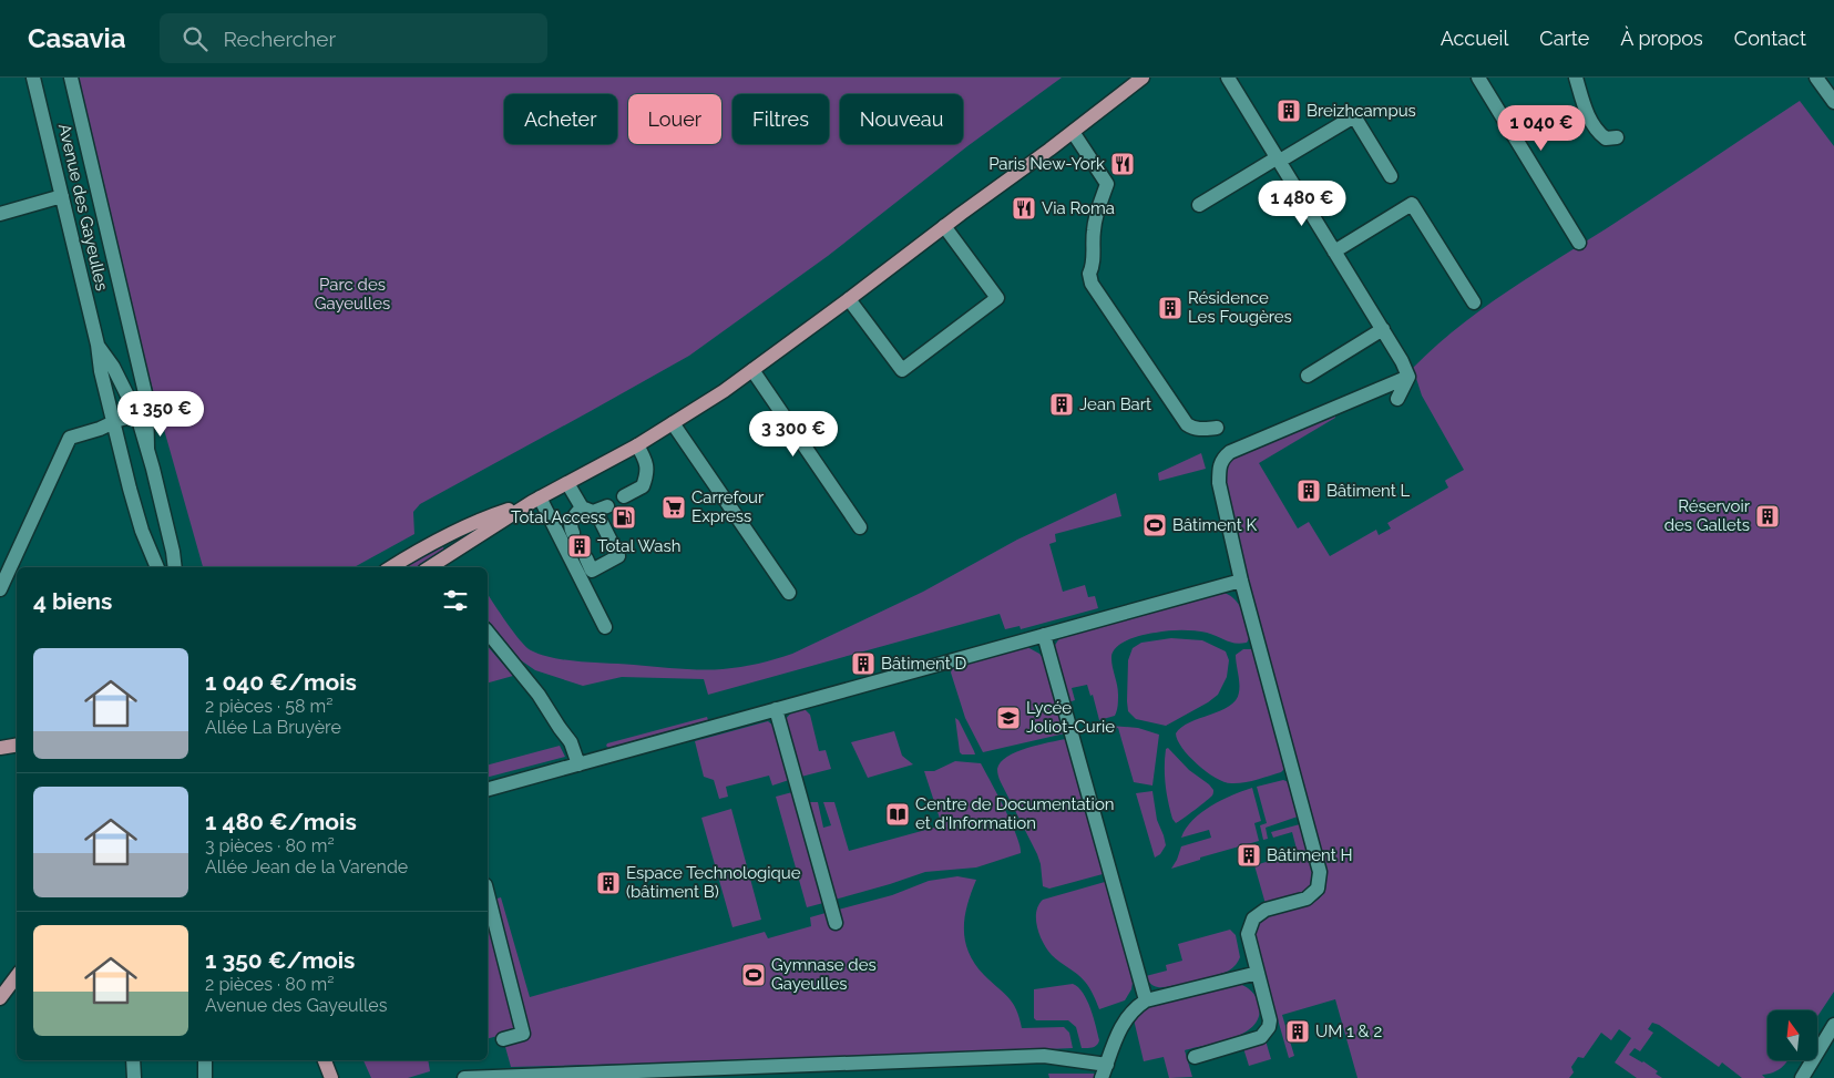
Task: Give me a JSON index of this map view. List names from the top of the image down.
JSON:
{
  "streets": {
    "street": ["Avenue des Gayeulles"]
  },
  "parks": ["Parc des Gayeulles"],
  "places": {
    "building": [
      "Breizhcampus",
      "Résidence Les Fougères",
      "Jean Bart",
      "Bâtiment L",
      "Réservoir des Gallets",
      "Total Wash",
      "Bâtiment D",
      "Bâtiment H",
      "Espace Technologique (bâtiment B)",
      "UM 1 & 2"
    ],
    "restaurant": ["Paris New-York", "Via Roma"],
    "supermarket": ["Carrefour Express"],
    "fuel station": ["Total Access"],
    "sports": ["Bâtiment K", "Gymnase des Gayeulles"],
    "school or university": ["Lycée Joliot-Curie"],
    "library": ["Centre de Documentation et d'Information"]
  },
  "north": "top",
  "page": {
    "header": "Casavia",
    "search": "Rechercher",
    "nav": [
      "Accueil",
      "Carte",
      "À propos",
      "Contact"
    ],
    "chip": [
      "Acheter",
      "Louer",
      "Filtres",
      "Nouveau"
    ],
    "price": [
      "1 040 €",
      "1 480 €",
      "1 350 €",
      "3 300 €"
    ],
    "heading": "4 biens",
    "list": [
      {
        "name": "1 040 €/mois",
        "note": "2 pièces · 58 m² · Allée La Bruyère"
      },
      {
        "name": "1 480 €/mois",
        "note": "3 pièces · 80 m² · Allée Jean de la Varende"
      },
      {
        "name": "1 350 €/mois",
        "note": "2 pièces · 80 m² · Avenue des Gayeulles"
      }
    ]
  }
}
